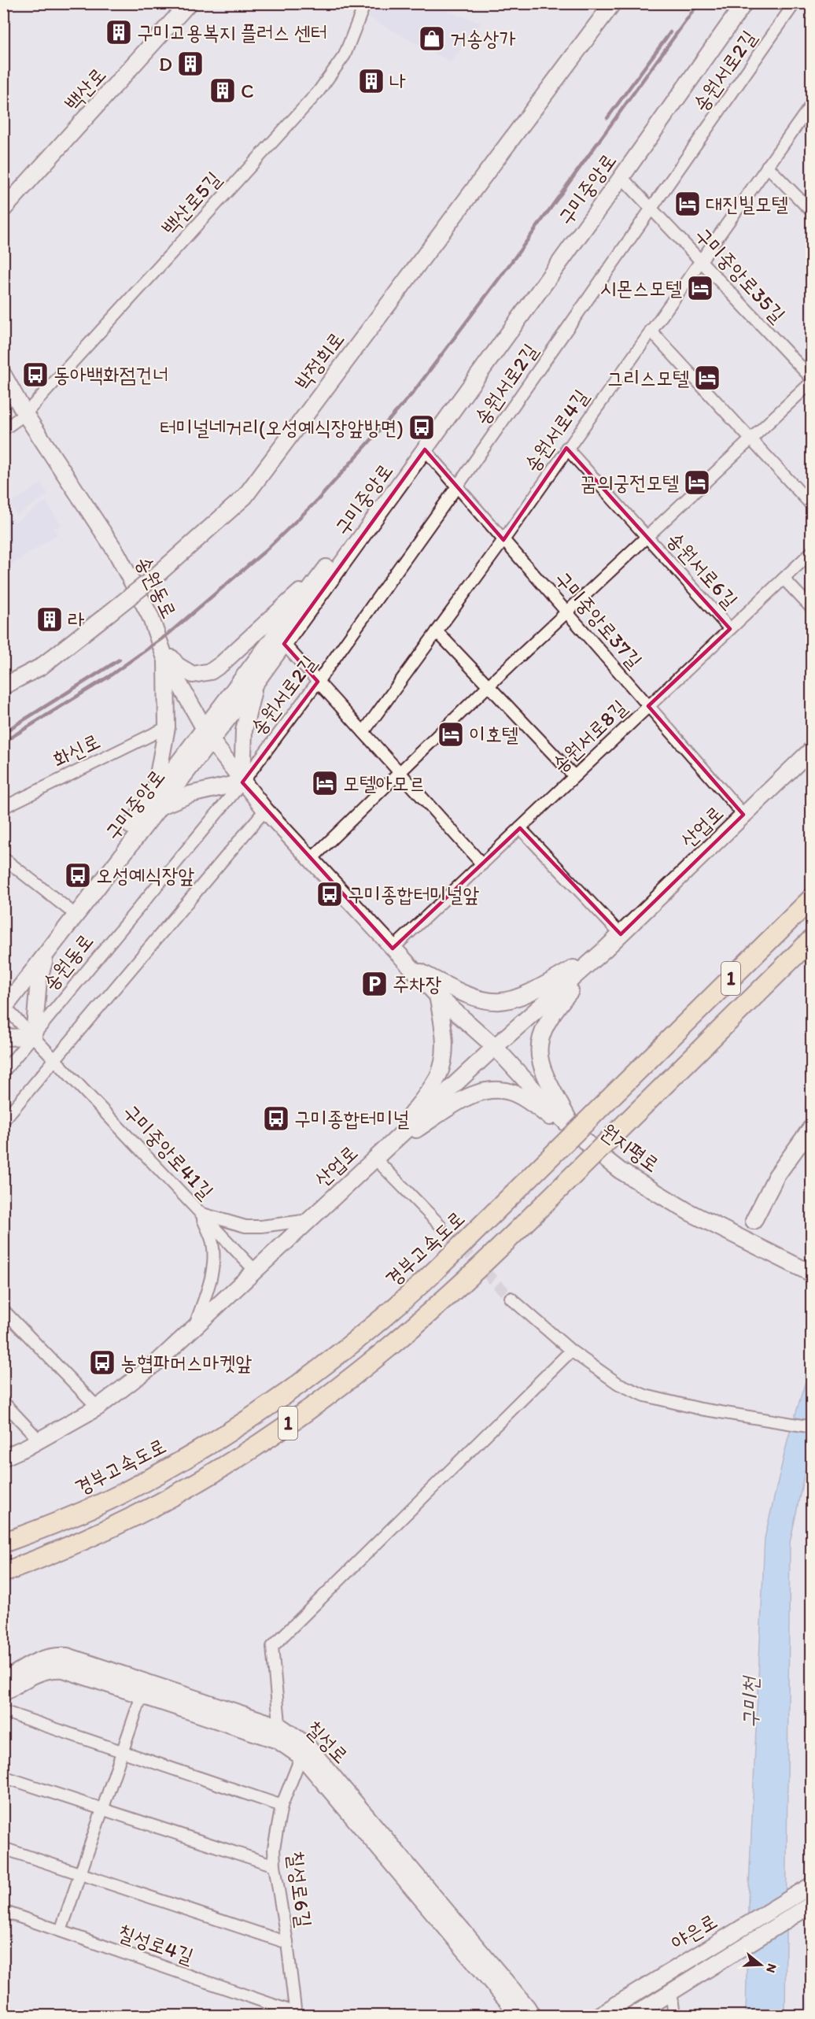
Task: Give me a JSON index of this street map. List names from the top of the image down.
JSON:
{
  "streets": {
    "highway": ["1", "경부고속도로"],
    "street": [
      "송원서로2길",
      "백산로",
      "구미중앙로",
      "백산로5길",
      "구미중앙로35길",
      "박정희로",
      "송원서로4길",
      "송원서로6길",
      "송원동로",
      "구미중앙로37길",
      "송원서로8길",
      "화신로",
      "산업로",
      "원지평로",
      "구미중앙로41길",
      "칠성로",
      "칠성로6길",
      "야은로",
      "칠성로4길"
    ]
  },
  "crossings": [
    ["송원서로2길", "구미중앙로35길"],
    ["송원서로2길", "송원동로"],
    ["송원서로2길", "구미중앙로37길"],
    ["구미중앙로", "구미중앙로35길"],
    ["구미중앙로", "송원동로"],
    ["구미중앙로", "구미중앙로37길"],
    ["구미중앙로", "구미중앙로41길"],
    ["백산로5길", "송원동로"],
    ["구미중앙로35길", "송원서로4길"],
    ["구미중앙로35길", "송원서로6길"],
    ["송원서로4길", "송원서로6길"],
    ["송원서로4길", "구미중앙로37길"],
    ["송원서로6길", "송원동로"],
    ["송원서로6길", "구미중앙로37길"],
    ["송원서로6길", "송원서로8길"],
    ["송원동로", "송원서로8길"],
    ["송원동로", "산업로"],
    ["송원동로", "원지평로"],
    ["송원동로", "구미중앙로41길"],
    ["구미중앙로37길", "송원서로8길"],
    ["구미중앙로37길", "산업로"],
    ["산업로", "원지평로"],
    ["산업로", "구미중앙로41길"],
    ["칠성로", "칠성로6길"],
    ["칠성로6길", "칠성로4길"]
  ],
  "water": ["구미천"],
  "places": {
    "building": [
      "구미고용복지 플러스 센터",
      "D",
      "나",
      "C",
      "라"
    ],
    "shop": ["거송상가"],
    "hotel": [
      "대진빌모텔",
      "시몬스모텔",
      "그리스모텔",
      "꿈의궁전모텔",
      "이호텔",
      "모텔아모르"
    ],
    "bus stop": [
      "동아백화점건너",
      "터미널네거리(오성예식장앞방면)",
      "오성예식장앞",
      "구미종합터미널앞",
      "구미종합터미널",
      "농협파머스마켓앞"
    ],
    "parking": ["주차장"]
  },
  "north": "right"
}
